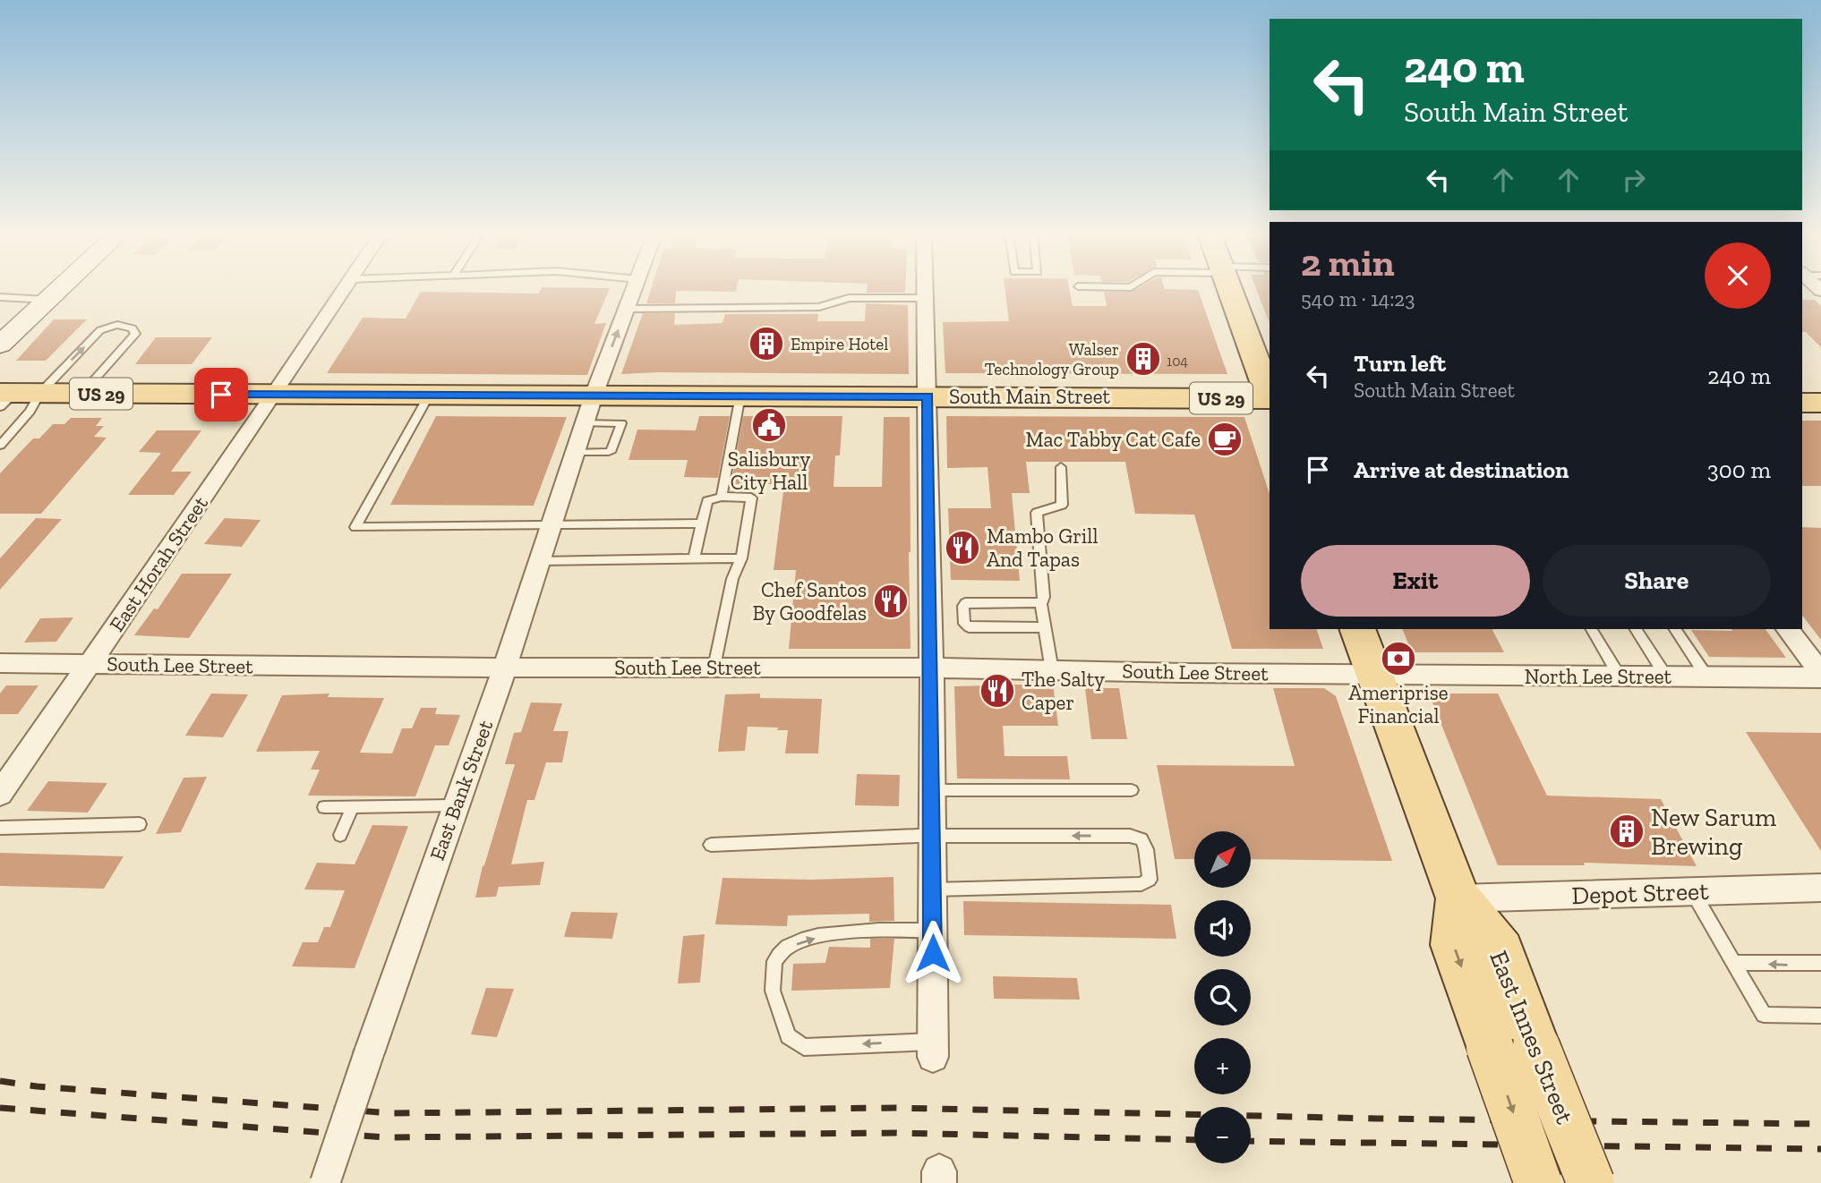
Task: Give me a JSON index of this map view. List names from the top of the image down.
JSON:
{
  "streets": {
    "main road": ["US 29", "South Main Street", "East Innes Street"],
    "street": [
      "East Horah Street",
      "South Lee Street",
      "North Lee Street",
      "East Bank Street",
      "Depot Street"
    ]
  },
  "crossings": [
    ["South Main Street", "East Horah Street"],
    ["South Main Street", "East Bank Street"],
    ["East Horah Street", "South Lee Street"],
    ["South Lee Street", "North Lee Street"],
    ["South Lee Street", "East Bank Street"],
    ["South Lee Street", "East Innes Street"],
    ["North Lee Street", "East Innes Street"],
    ["Depot Street", "East Innes Street"]
  ],
  "places": {
    "building": ["Empire Hotel", "Walser Technology Group", "New Sarum Brewing"],
    "public building": ["Salisbury City Hall"],
    "cafe": ["Mac Tabby Cat Cafe"],
    "restaurant": ["Mambo Grill And Tapas", "Chef Santos By Goodfelas", "The Salty Caper"],
    "bank": ["Ameriprise Financial"]
  },
  "house_numbers": ["104"],
  "north": "top right",
  "page": {
    "turn": ["240 m", "South Main Street"],
    "heading": ["2 min", "540 m · 14:23"],
    "list": [
      {
        "name": "Turn left",
        "note": "South Main Street",
        "value": "240 m"
      },
      {
        "name": "Arrive at destination",
        "value": "300 m"
      }
    ],
    "buttons": ["Exit", "Share"],
    "map_buttons": ["+", "−"]
  }
}
